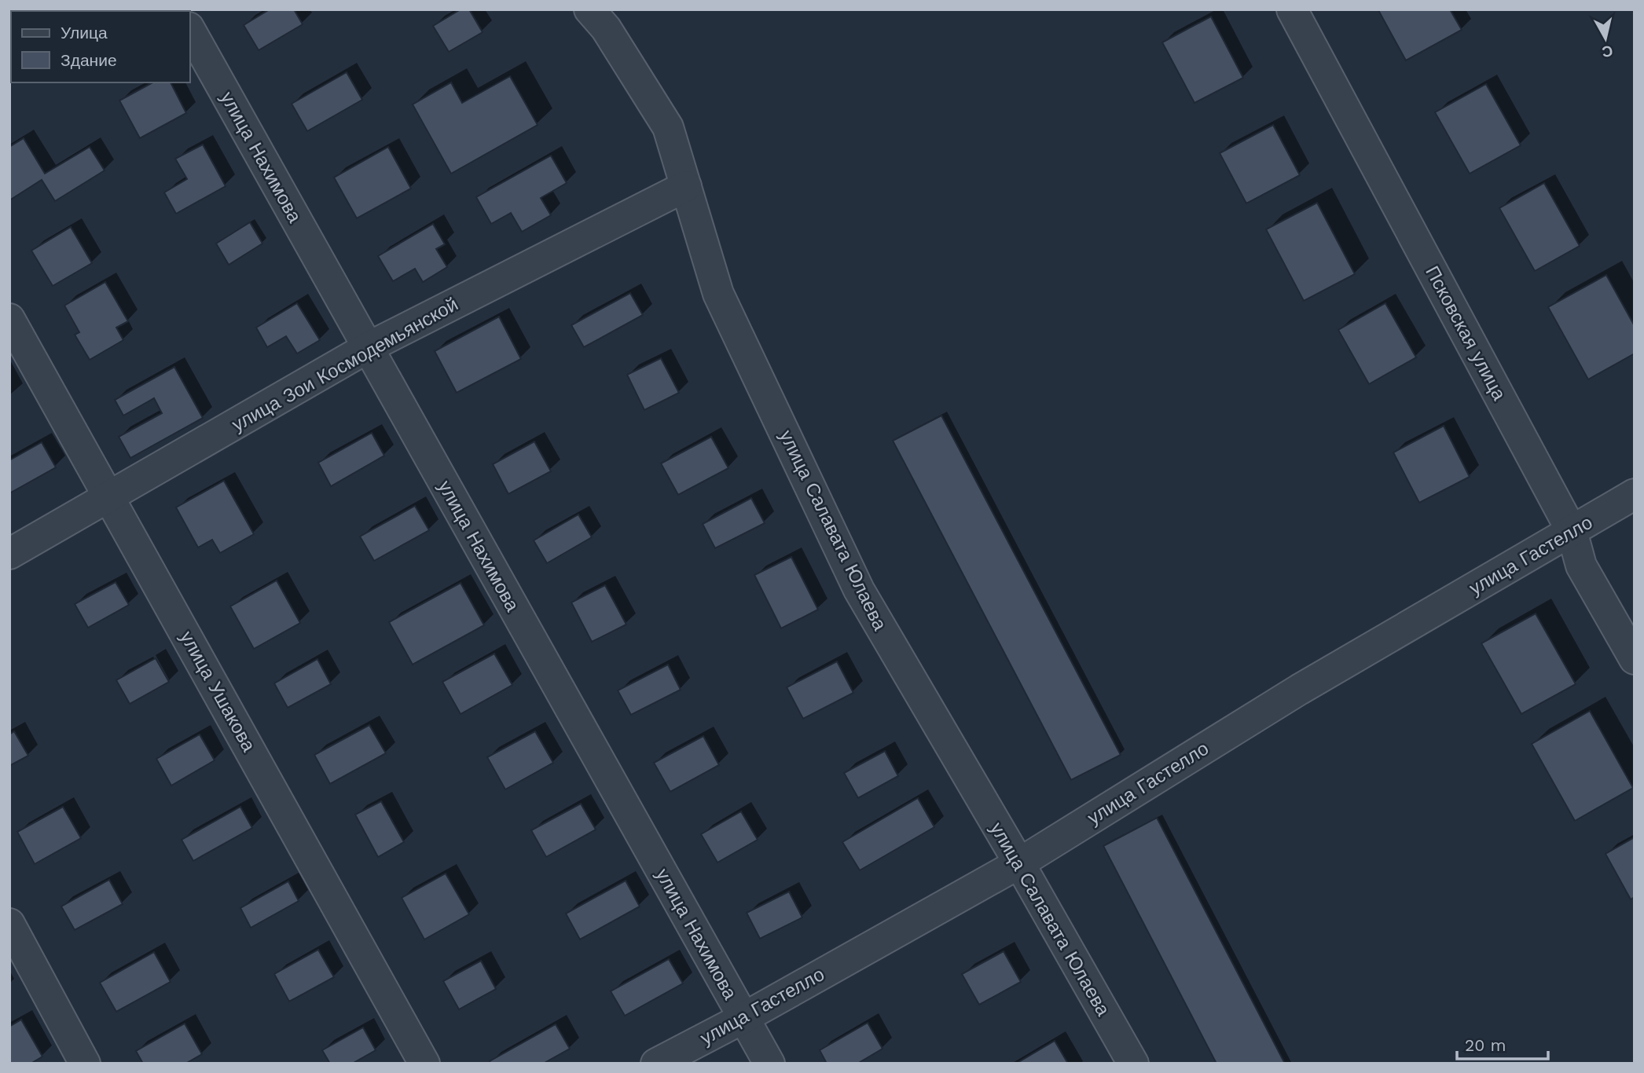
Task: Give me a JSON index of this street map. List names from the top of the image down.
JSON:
{
  "streets": {
    "street": [
      "улица Нахимова",
      "Псковская улица",
      "улица Зои Космодемьянской",
      "улица Салавата Юлаева",
      "улица Гастелло",
      "улица Ушакова"
    ]
  },
  "crossings": [
    ["улица Нахимова", "улица Зои Космодемьянской"],
    ["улица Нахимова", "улица Гастелло"],
    ["Псковская улица", "улица Гастелло"],
    ["улица Зои Космодемьянской", "улица Салавата Юлаева"],
    ["улица Зои Космодемьянской", "улица Ушакова"],
    ["улица Салавата Юлаева", "улица Гастелло"]
  ],
  "legend": ["Улица", "Здание"],
  "scale_bar": "20 m",
  "north": "bottom"
}
